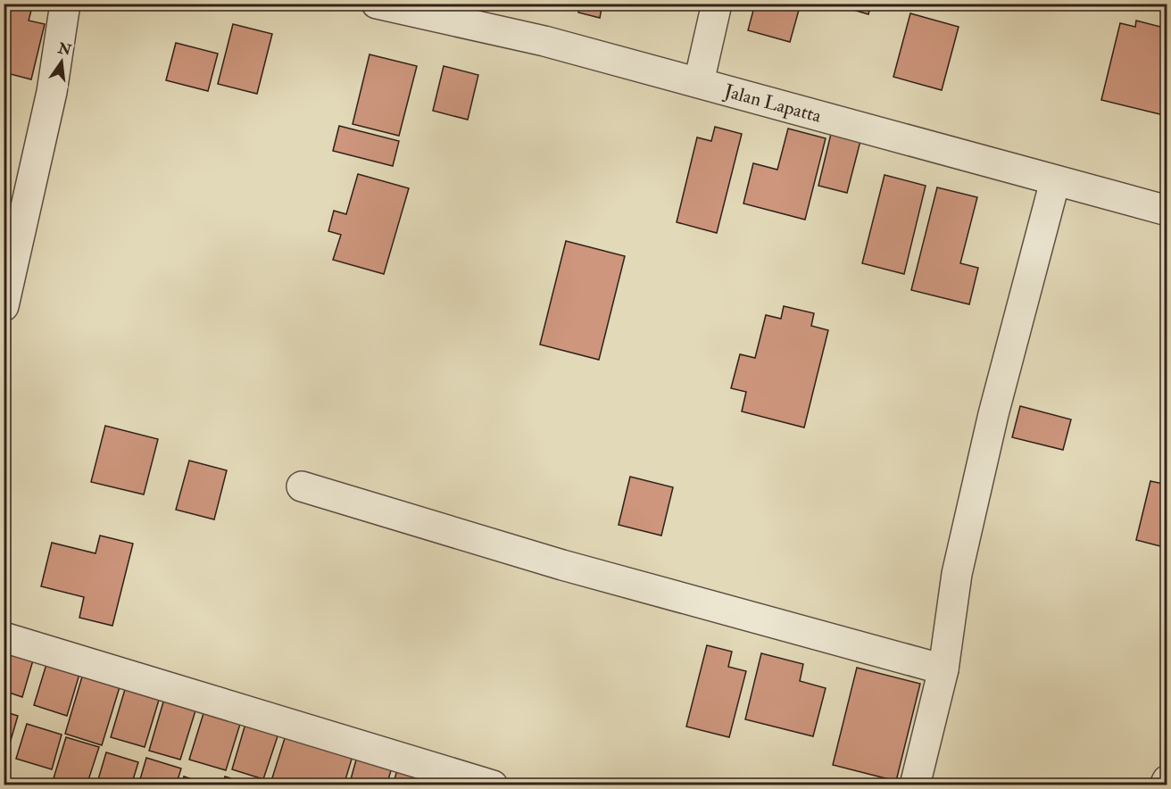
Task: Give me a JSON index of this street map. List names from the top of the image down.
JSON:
{
  "streets": {
    "street": ["Jalan Lapatta"]
  },
  "north": "top"
}
